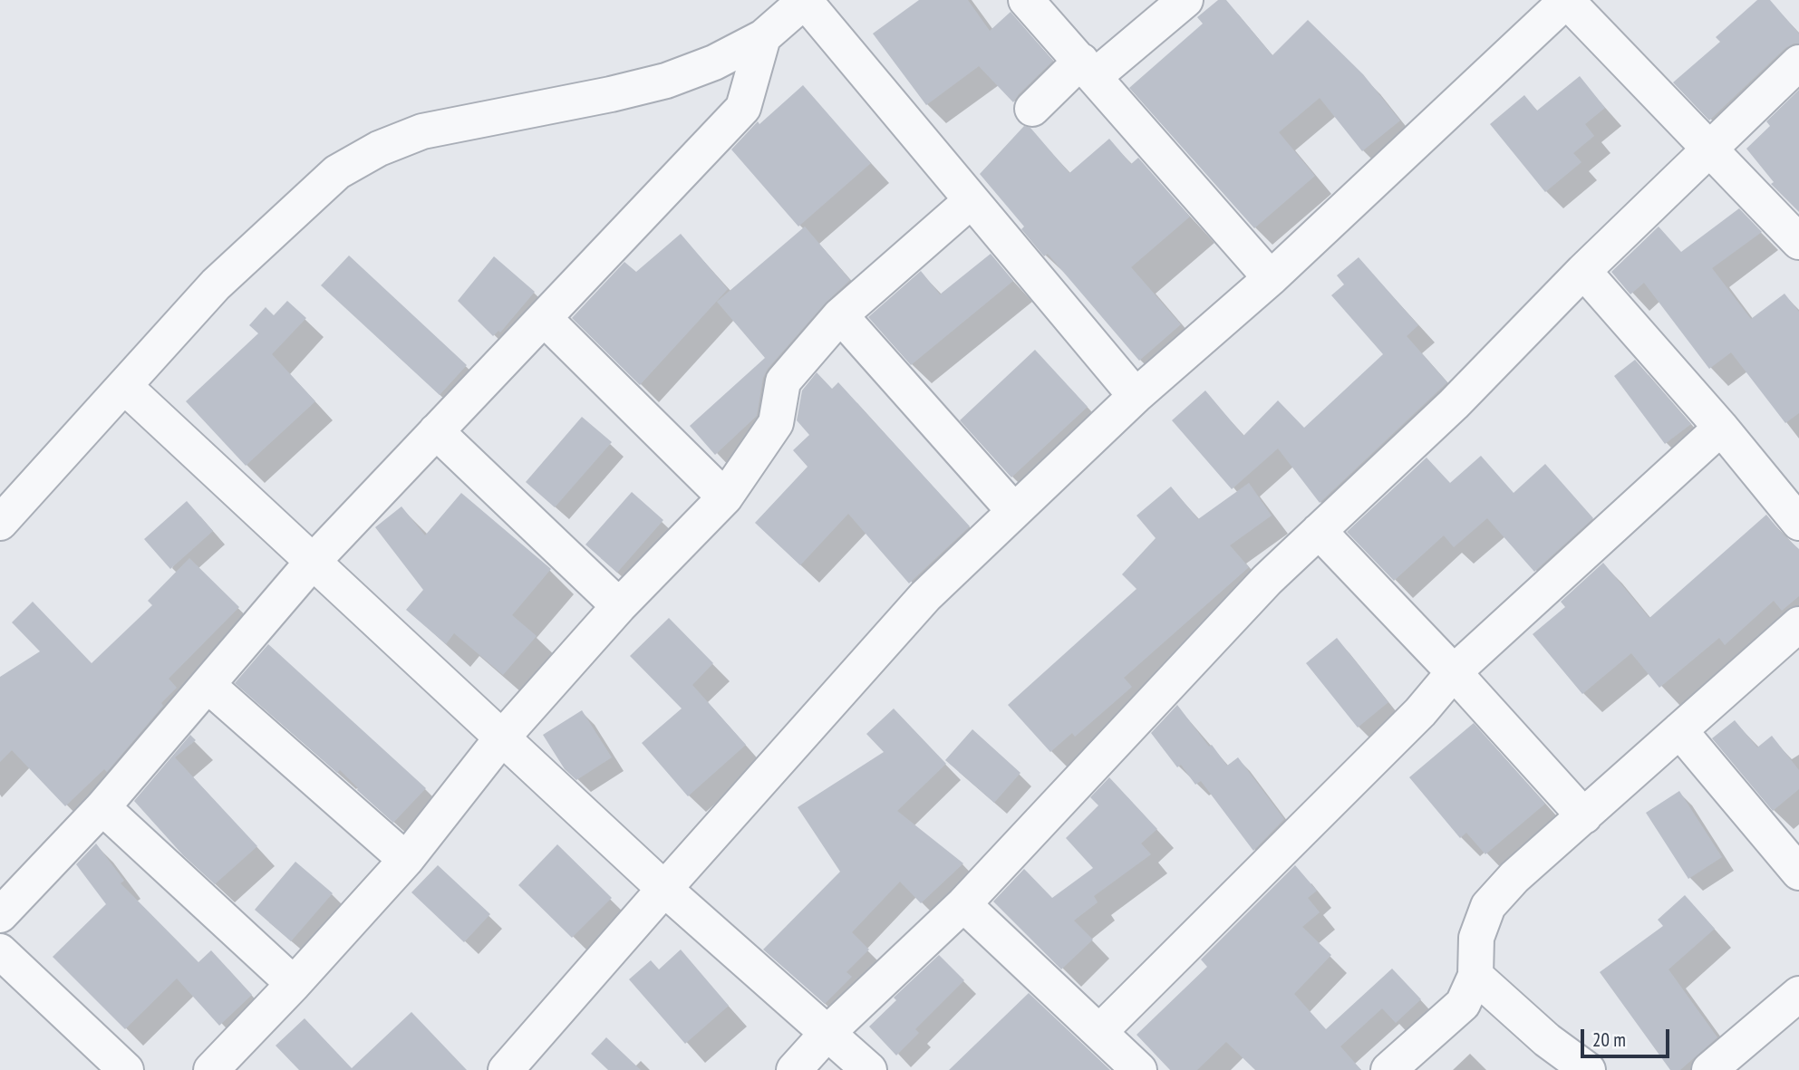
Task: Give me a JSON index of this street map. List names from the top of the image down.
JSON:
{
  "scale_bar": "20 m"
}
